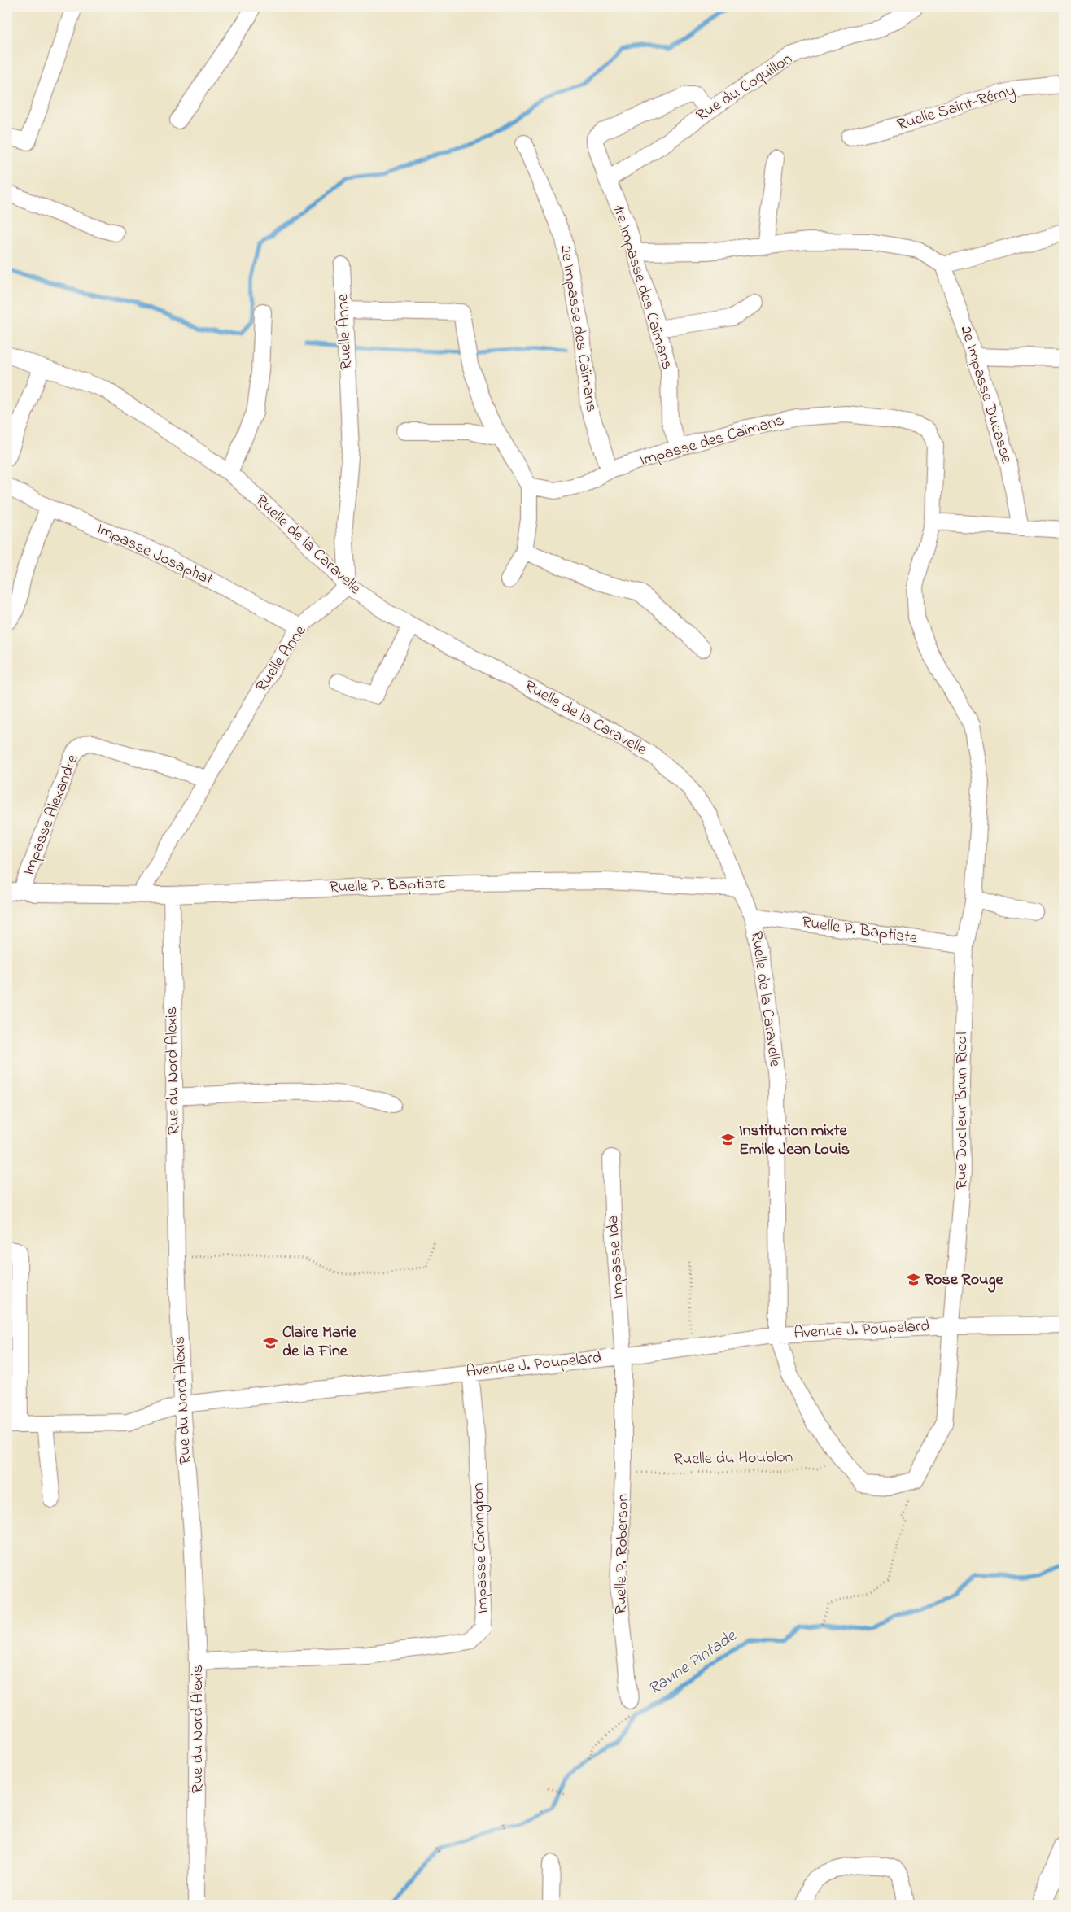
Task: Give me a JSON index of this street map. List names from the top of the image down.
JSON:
{
  "streets": {
    "street": [
      "Rue du Coquillon",
      "Ruelle Saint-Rémy",
      "1re Impasse des Caïmans",
      "2e Impasse des Caïmans",
      "Ruelle Anne",
      "2e Impasse Ducasse",
      "Impasse des Caïmans",
      "Ruelle de la Caravelle",
      "Impasse Josaphat",
      "Impasse Alexandre",
      "Ruelle P. Baptiste",
      "Rue du Nord Alexis",
      "Rue Docteur Brun Ricot",
      "Impasse Ida",
      "Avenue J. Poupelard",
      "Impasse Corvington",
      "Ruelle P. Roberson"
    ],
    "path": ["Ruelle du Houblon"]
  },
  "crossings": [
    ["Rue du Coquillon", "1re Impasse des Caïmans"],
    ["1re Impasse des Caïmans", "Impasse des Caïmans"],
    ["2e Impasse des Caïmans", "Impasse des Caïmans"],
    ["Ruelle Anne", "Ruelle de la Caravelle"],
    ["Ruelle Anne", "Impasse Josaphat"],
    ["Ruelle Anne", "Impasse Alexandre"],
    ["Ruelle Anne", "Ruelle P. Baptiste"],
    ["Impasse des Caïmans", "Rue Docteur Brun Ricot"],
    ["Ruelle de la Caravelle", "Ruelle P. Baptiste"],
    ["Ruelle de la Caravelle", "Avenue J. Poupelard"],
    ["Impasse Alexandre", "Ruelle P. Baptiste"],
    ["Ruelle P. Baptiste", "Rue du Nord Alexis"],
    ["Ruelle P. Baptiste", "Rue Docteur Brun Ricot"],
    ["Rue du Nord Alexis", "Avenue J. Poupelard"],
    ["Rue du Nord Alexis", "Impasse Corvington"],
    ["Rue Docteur Brun Ricot", "Avenue J. Poupelard"],
    ["Impasse Ida", "Avenue J. Poupelard"],
    ["Impasse Ida", "Ruelle P. Roberson"],
    ["Avenue J. Poupelard", "Impasse Corvington"],
    ["Avenue J. Poupelard", "Ruelle P. Roberson"],
    ["Ruelle du Houblon", "Ruelle P. Roberson"]
  ],
  "water": ["Ravine Pintade"],
  "places": {
    "school or university": ["Institution mixte Emile Jean Louis", "Rose Rouge", "Claire Marie de la Fine"]
  }
}
